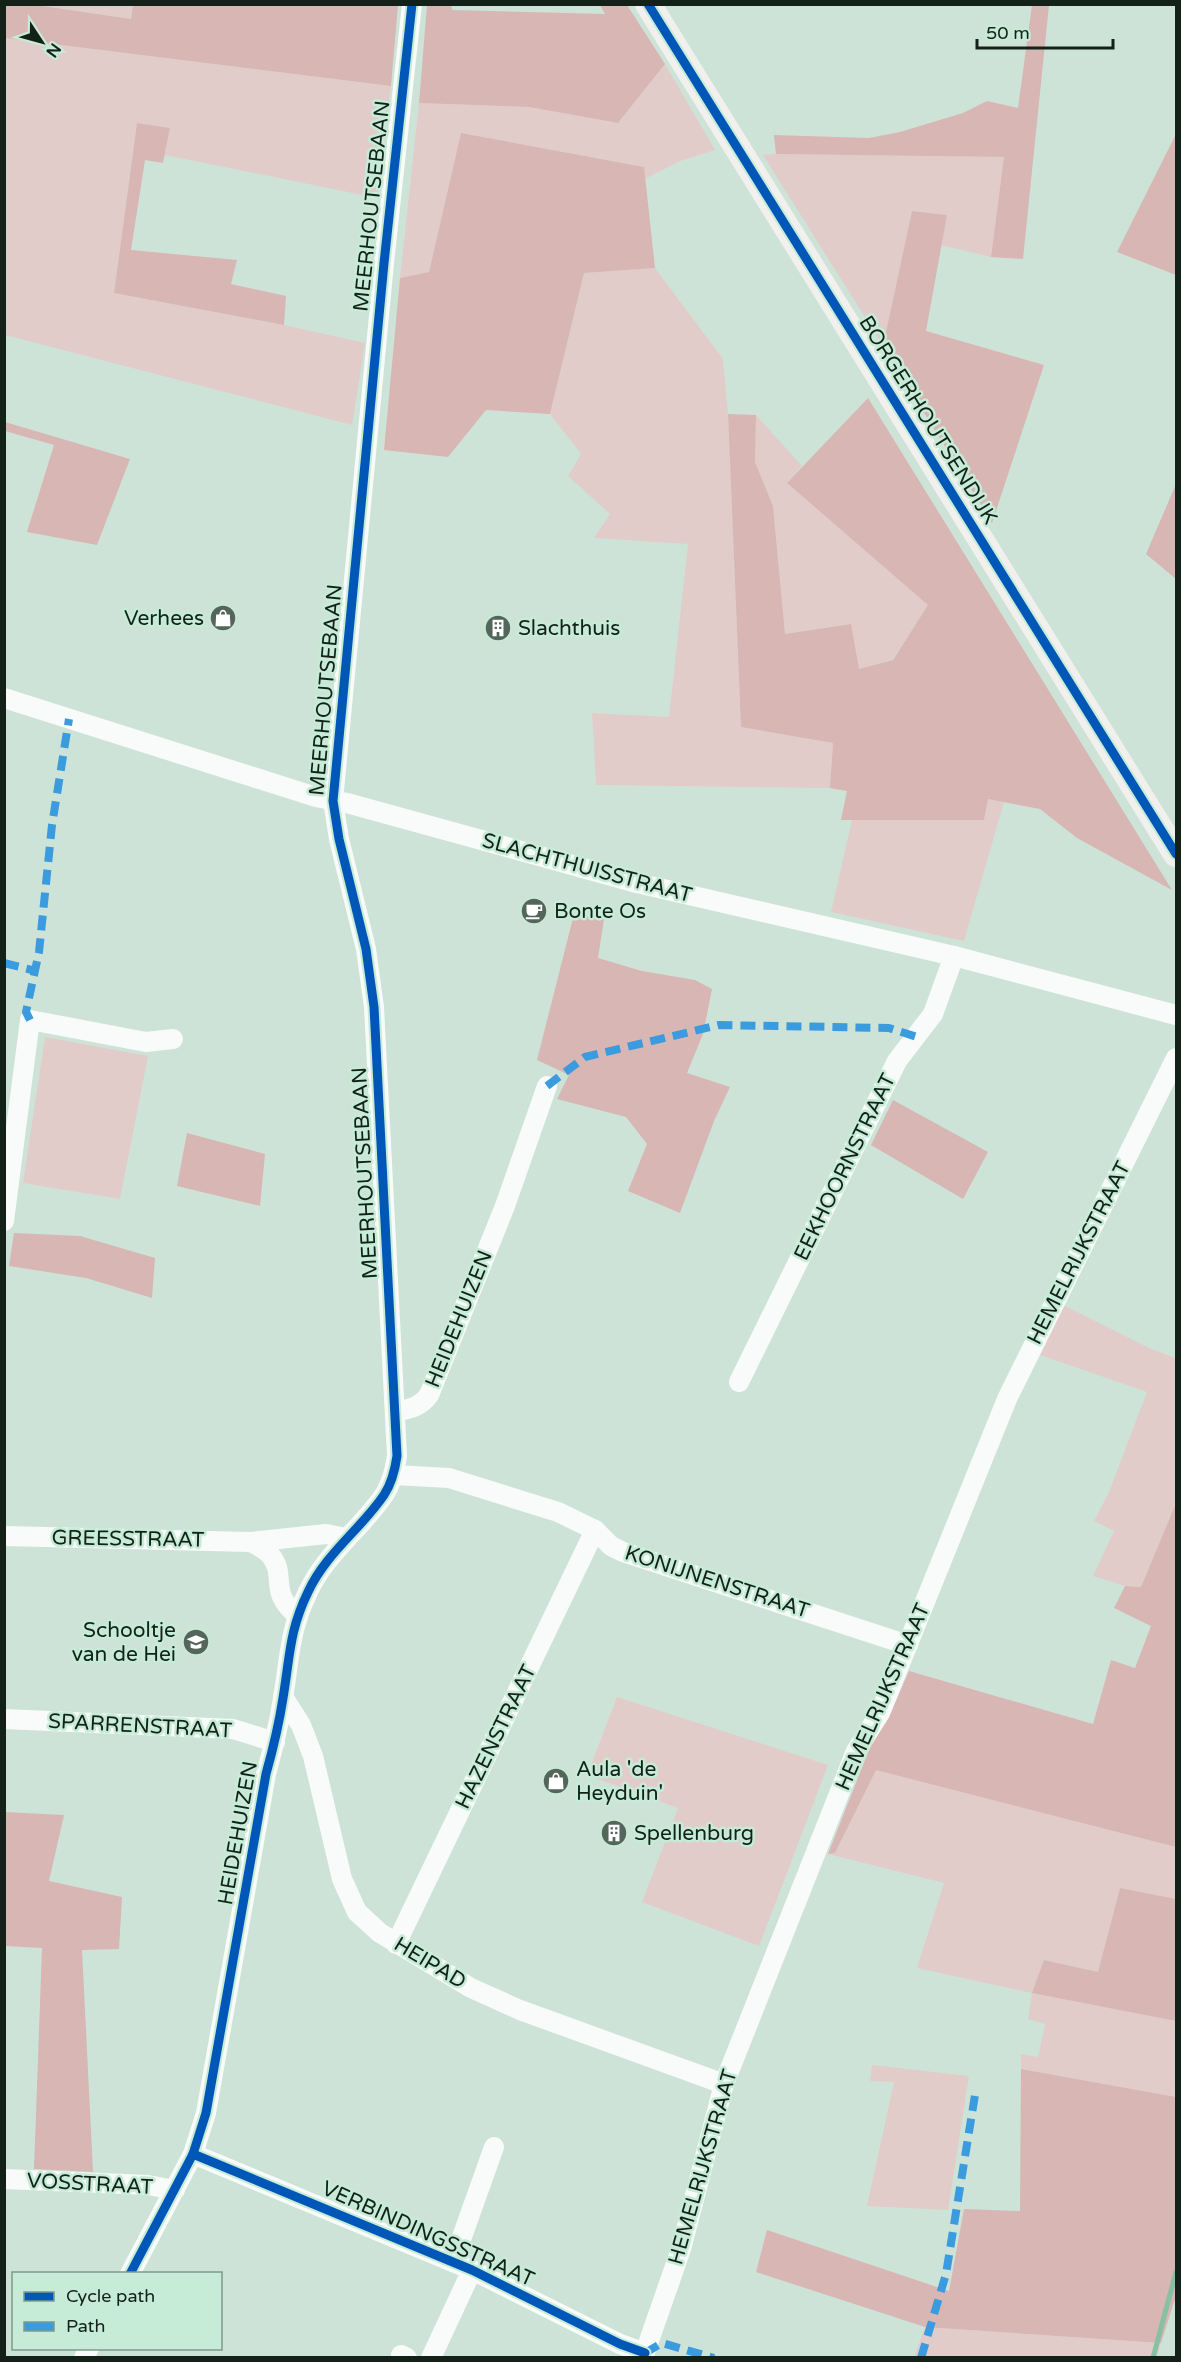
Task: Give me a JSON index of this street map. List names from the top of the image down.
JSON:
{
  "streets": {
    "main road": ["BORGERHOUTSENDIJK"],
    "street": [
      "MEERHOUTSEBAAN",
      "SLACHTHUISSTRAAT",
      "EEKHOORNSTRAAT",
      "HEMELRIJKSTRAAT",
      "HEIDEHUIZEN",
      "GREESSTRAAT",
      "KONIJNENSTRAAT",
      "SPARRENSTRAAT",
      "HAZENSTRAAT",
      "HEIPAD",
      "VOSSTRAAT",
      "VERBINDINGSSTRAAT"
    ]
  },
  "crossings": [
    ["MEERHOUTSEBAAN", "SLACHTHUISSTRAAT"],
    ["MEERHOUTSEBAAN", "HEIDEHUIZEN"],
    ["SLACHTHUISSTRAAT", "EEKHOORNSTRAAT"],
    ["HEMELRIJKSTRAAT", "KONIJNENSTRAAT"],
    ["HEMELRIJKSTRAAT", "HEIPAD"],
    ["HEMELRIJKSTRAAT", "VERBINDINGSSTRAAT"],
    ["HEIDEHUIZEN", "GREESSTRAAT"],
    ["HEIDEHUIZEN", "KONIJNENSTRAAT"],
    ["HEIDEHUIZEN", "SPARRENSTRAAT"],
    ["HEIDEHUIZEN", "HEIPAD"],
    ["HEIDEHUIZEN", "VOSSTRAAT"],
    ["HEIDEHUIZEN", "VERBINDINGSSTRAAT"],
    ["KONIJNENSTRAAT", "HAZENSTRAAT"],
    ["HAZENSTRAAT", "HEIPAD"]
  ],
  "places": {
    "shop": ["Verhees", "Aula 'de Heyduin'"],
    "building": ["Slachthuis", "Spellenburg"],
    "cafe": ["Bonte Os"],
    "school or university": ["Schooltje van de Hei"]
  },
  "legend": ["Cycle path", "Path"],
  "scale_bar": "50 m",
  "north": "bottom right"
}
